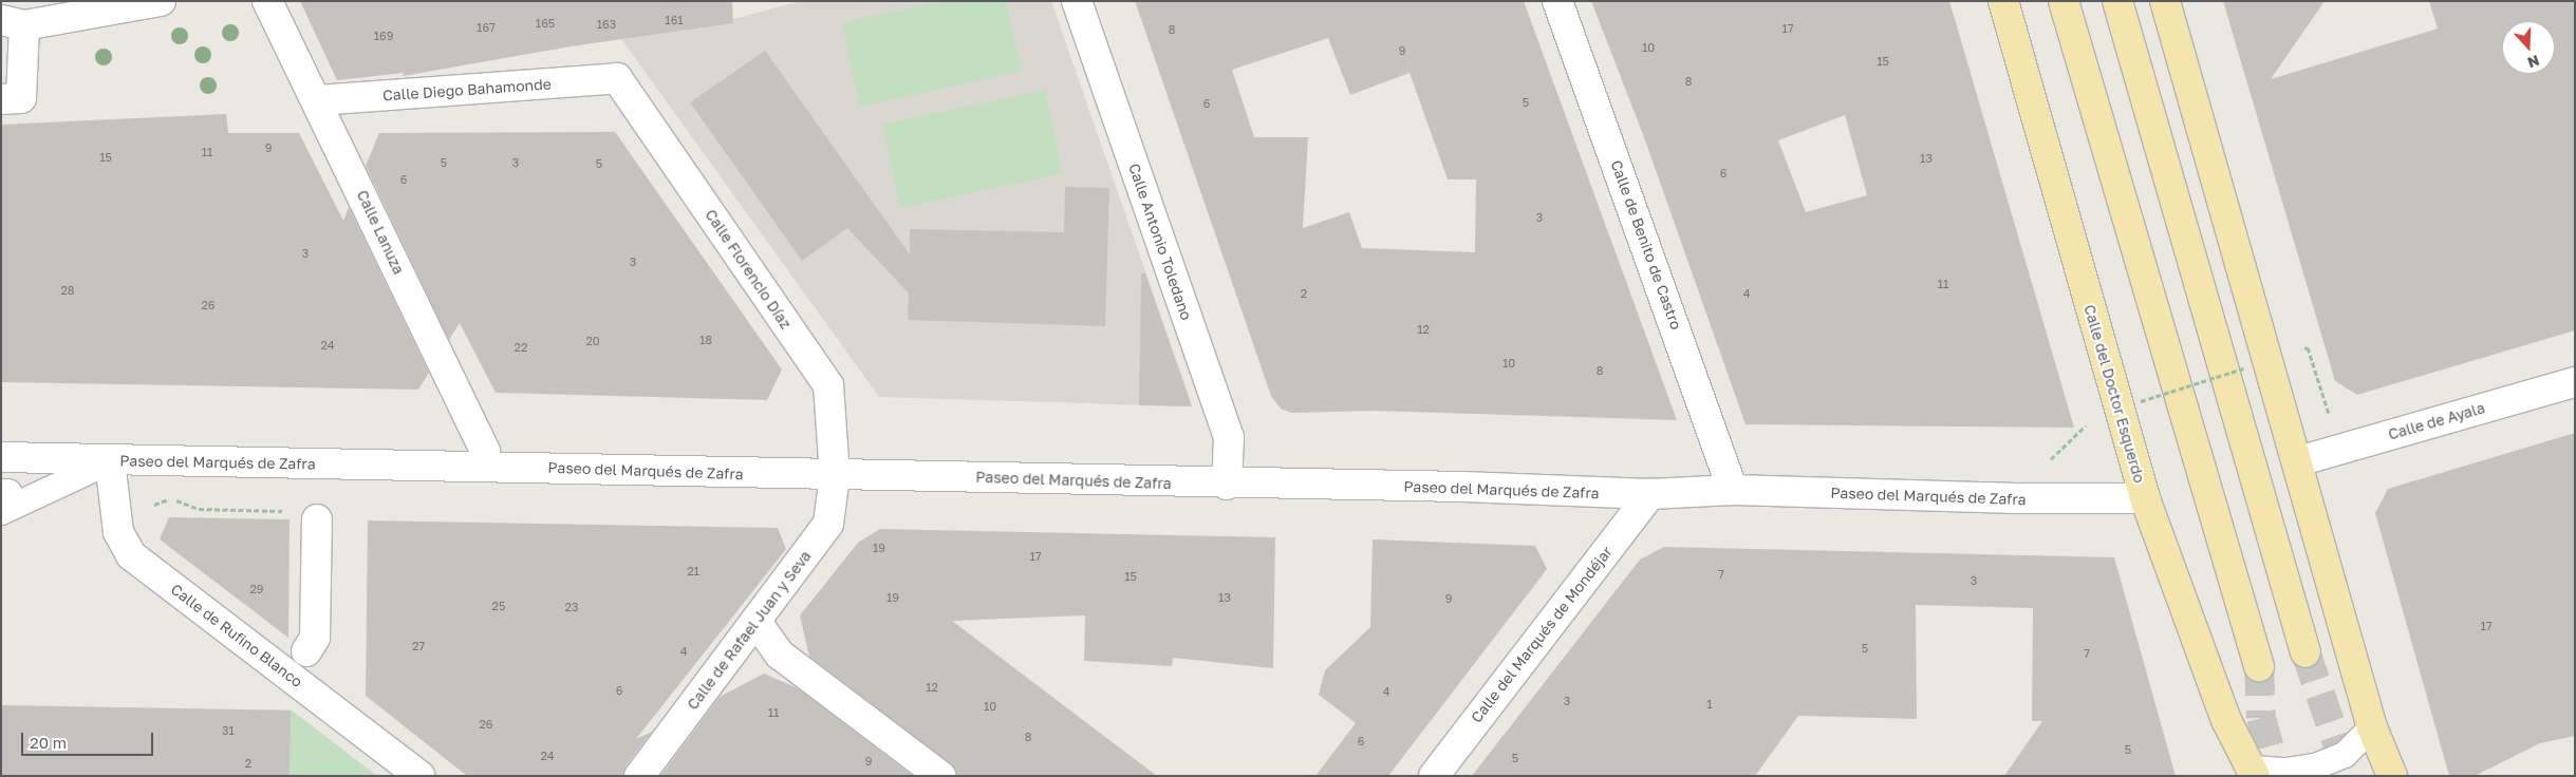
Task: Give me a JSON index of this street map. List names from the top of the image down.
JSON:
{
  "streets": {
    "main road": ["Calle del Doctor Esquerdo"],
    "street": [
      "Calle Diego Bahamonde",
      "Calle Lanuza",
      "Calle Antonio Toledano",
      "Calle de Benito de Castro",
      "Calle Florencio Díaz",
      "Calle de Ayala",
      "Paseo del Marqués de Zafra",
      "Calle de Rafael Juan y Seva",
      "Calle del Marqués de Mondéjar",
      "Calle de Rufino Blanco"
    ]
  },
  "crossings": [
    ["Calle Diego Bahamonde", "Calle Lanuza"],
    ["Calle Diego Bahamonde", "Calle Florencio Díaz"],
    ["Calle Lanuza", "Paseo del Marqués de Zafra"],
    ["Calle Antonio Toledano", "Paseo del Marqués de Zafra"],
    ["Calle de Benito de Castro", "Paseo del Marqués de Zafra"],
    ["Calle Florencio Díaz", "Paseo del Marqués de Zafra"],
    ["Calle Florencio Díaz", "Calle de Rafael Juan y Seva"],
    ["Calle del Doctor Esquerdo", "Paseo del Marqués de Zafra"],
    ["Paseo del Marqués de Zafra", "Calle de Rafael Juan y Seva"],
    ["Paseo del Marqués de Zafra", "Calle del Marqués de Mondéjar"],
    ["Paseo del Marqués de Zafra", "Calle de Rufino Blanco"]
  ],
  "house_numbers": [
    "161",
    "165",
    "163",
    "167",
    "17",
    "8",
    "169",
    "10",
    "9",
    "15",
    "8",
    "5",
    "6",
    "9",
    "11",
    "15",
    "13",
    "5",
    "3",
    "5",
    "6",
    "6",
    "3",
    "3",
    "3",
    "11",
    "28",
    "2",
    "4",
    "26",
    "12",
    "18",
    "20",
    "24",
    "22",
    "10",
    "8",
    "19",
    "17",
    "21",
    "7",
    "15",
    "3",
    "29",
    "19",
    "13",
    "9",
    "25",
    "23",
    "17",
    "27",
    "5",
    "4",
    "7",
    "12",
    "6",
    "4",
    "3",
    "1",
    "10",
    "11",
    "26",
    "31",
    "8",
    "6",
    "5",
    "24",
    "5",
    "9",
    "2"
  ],
  "scale_bar": "20 m",
  "north": "bottom"
}
